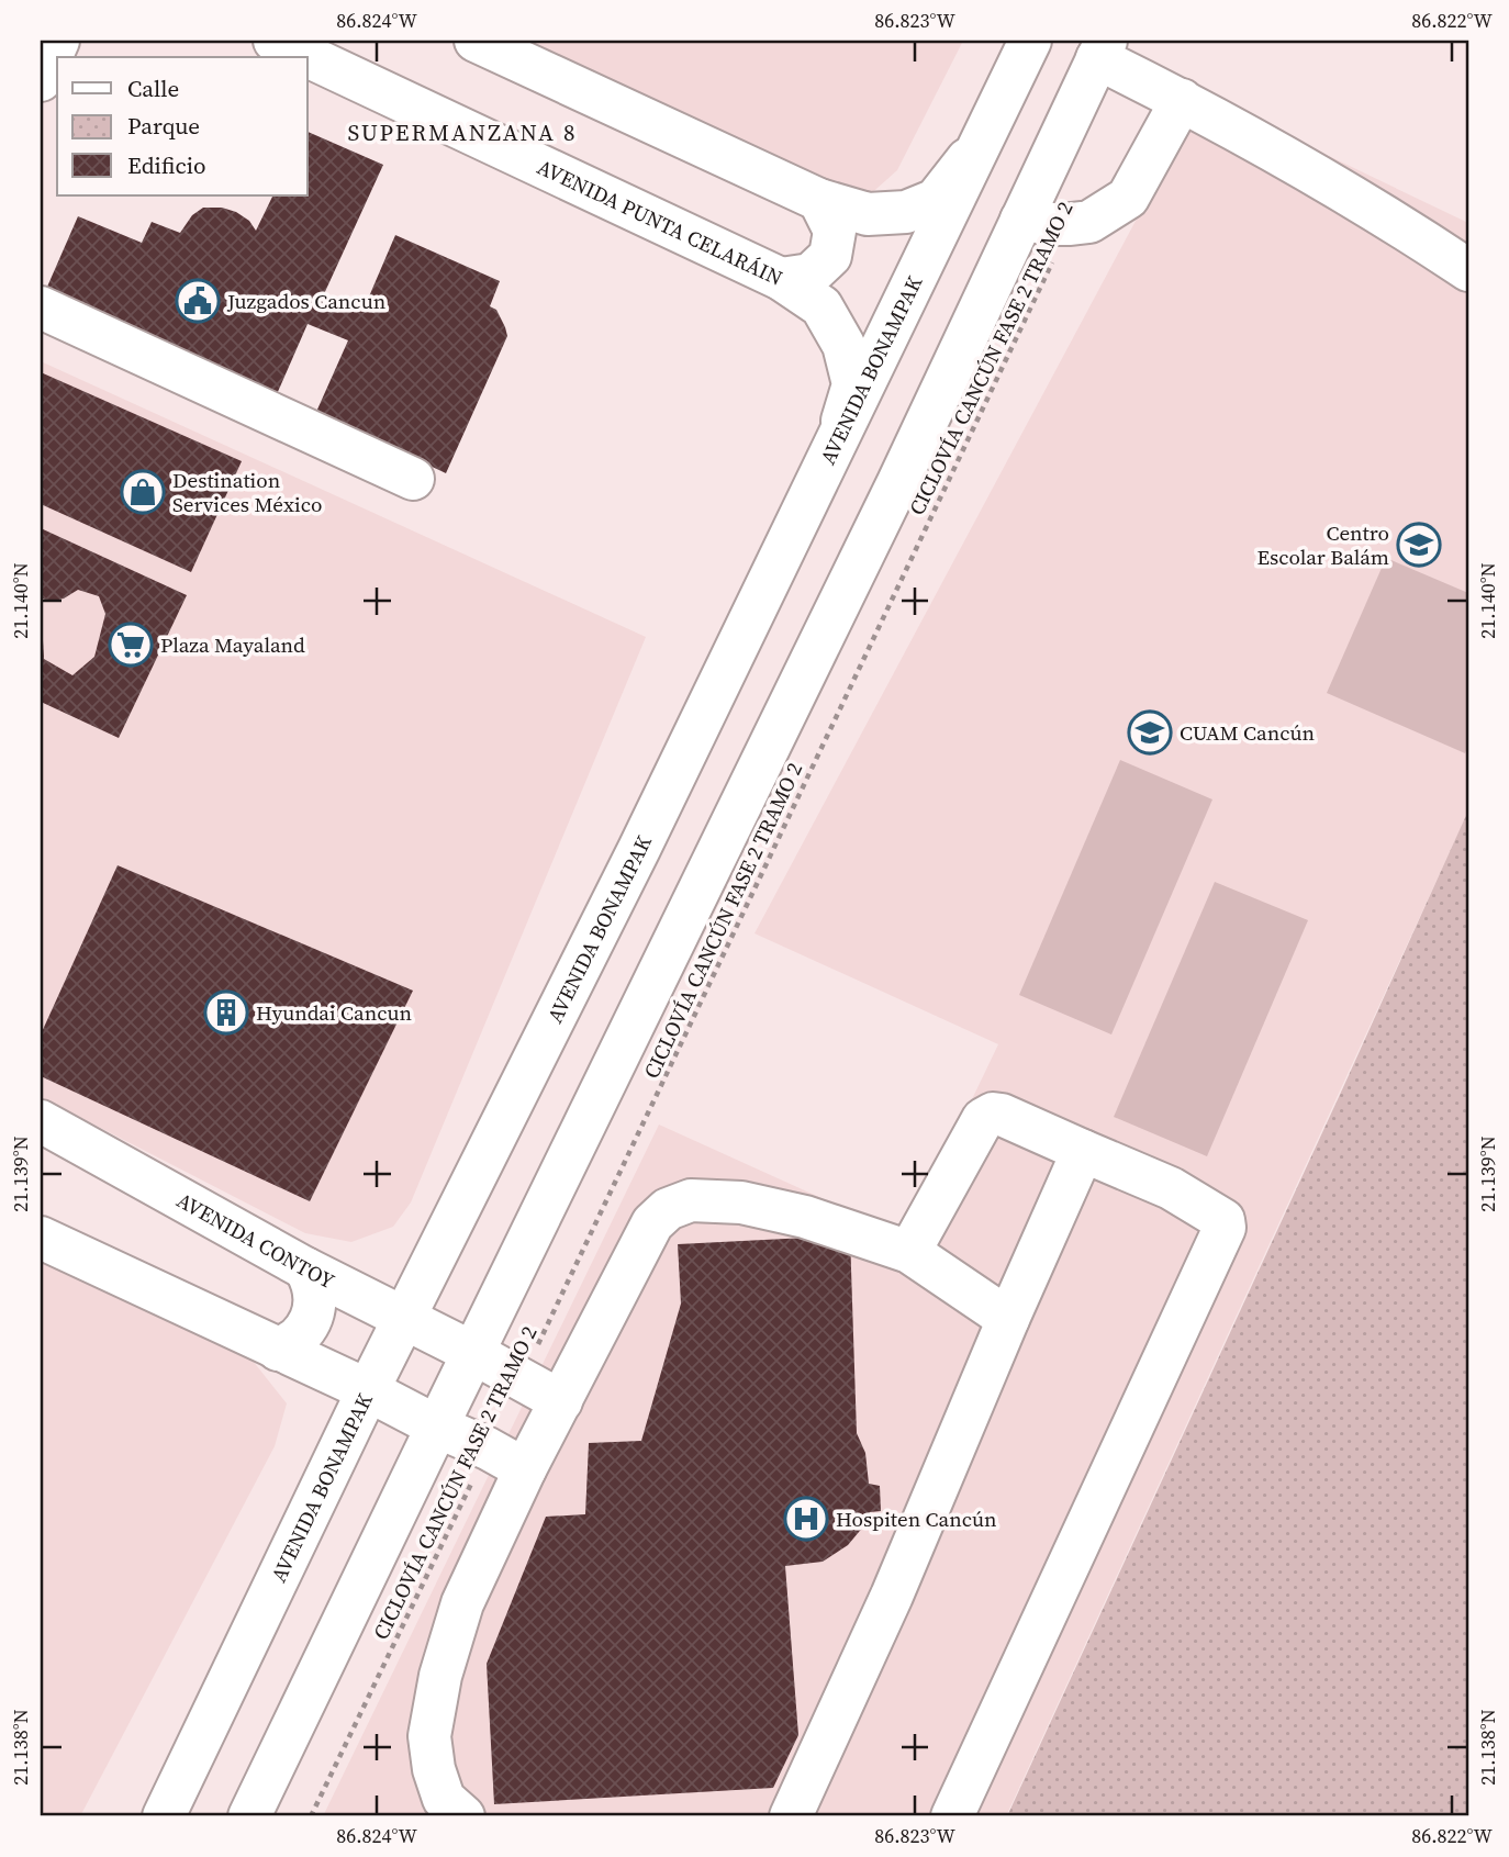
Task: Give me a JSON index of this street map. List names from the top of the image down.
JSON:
{
  "streets": {
    "main road": ["AVENIDA PUNTA CELARÁIN", "AVENIDA BONAMPAK", "AVENIDA CONTOY"],
    "path": ["CICLOVÍA CANCÚN FASE 2 TRAMO 2"]
  },
  "crossings": [
    ["AVENIDA PUNTA CELARÁIN", "AVENIDA BONAMPAK"],
    ["CICLOVÍA CANCÚN FASE 2 TRAMO 2", "AVENIDA CONTOY"],
    ["AVENIDA BONAMPAK", "AVENIDA CONTOY"]
  ],
  "districts": ["SUPERMANZANA 8"],
  "places": {
    "public building": ["Juzgados Cancun"],
    "shop": ["Destination Services México"],
    "school or university": ["Centro Escolar Balám", "CUAM Cancún"],
    "supermarket": ["Plaza Mayaland"],
    "building": ["Hyundai Cancun"],
    "hospital": ["Hospiten Cancún"]
  },
  "legend": ["Calle", "Parque", "Edificio"],
  "coordinates": [
    "86.824°W",
    "86.823°W",
    "86.822°W",
    "21.140°N",
    "21.139°N",
    "21.138°N"
  ]
}
